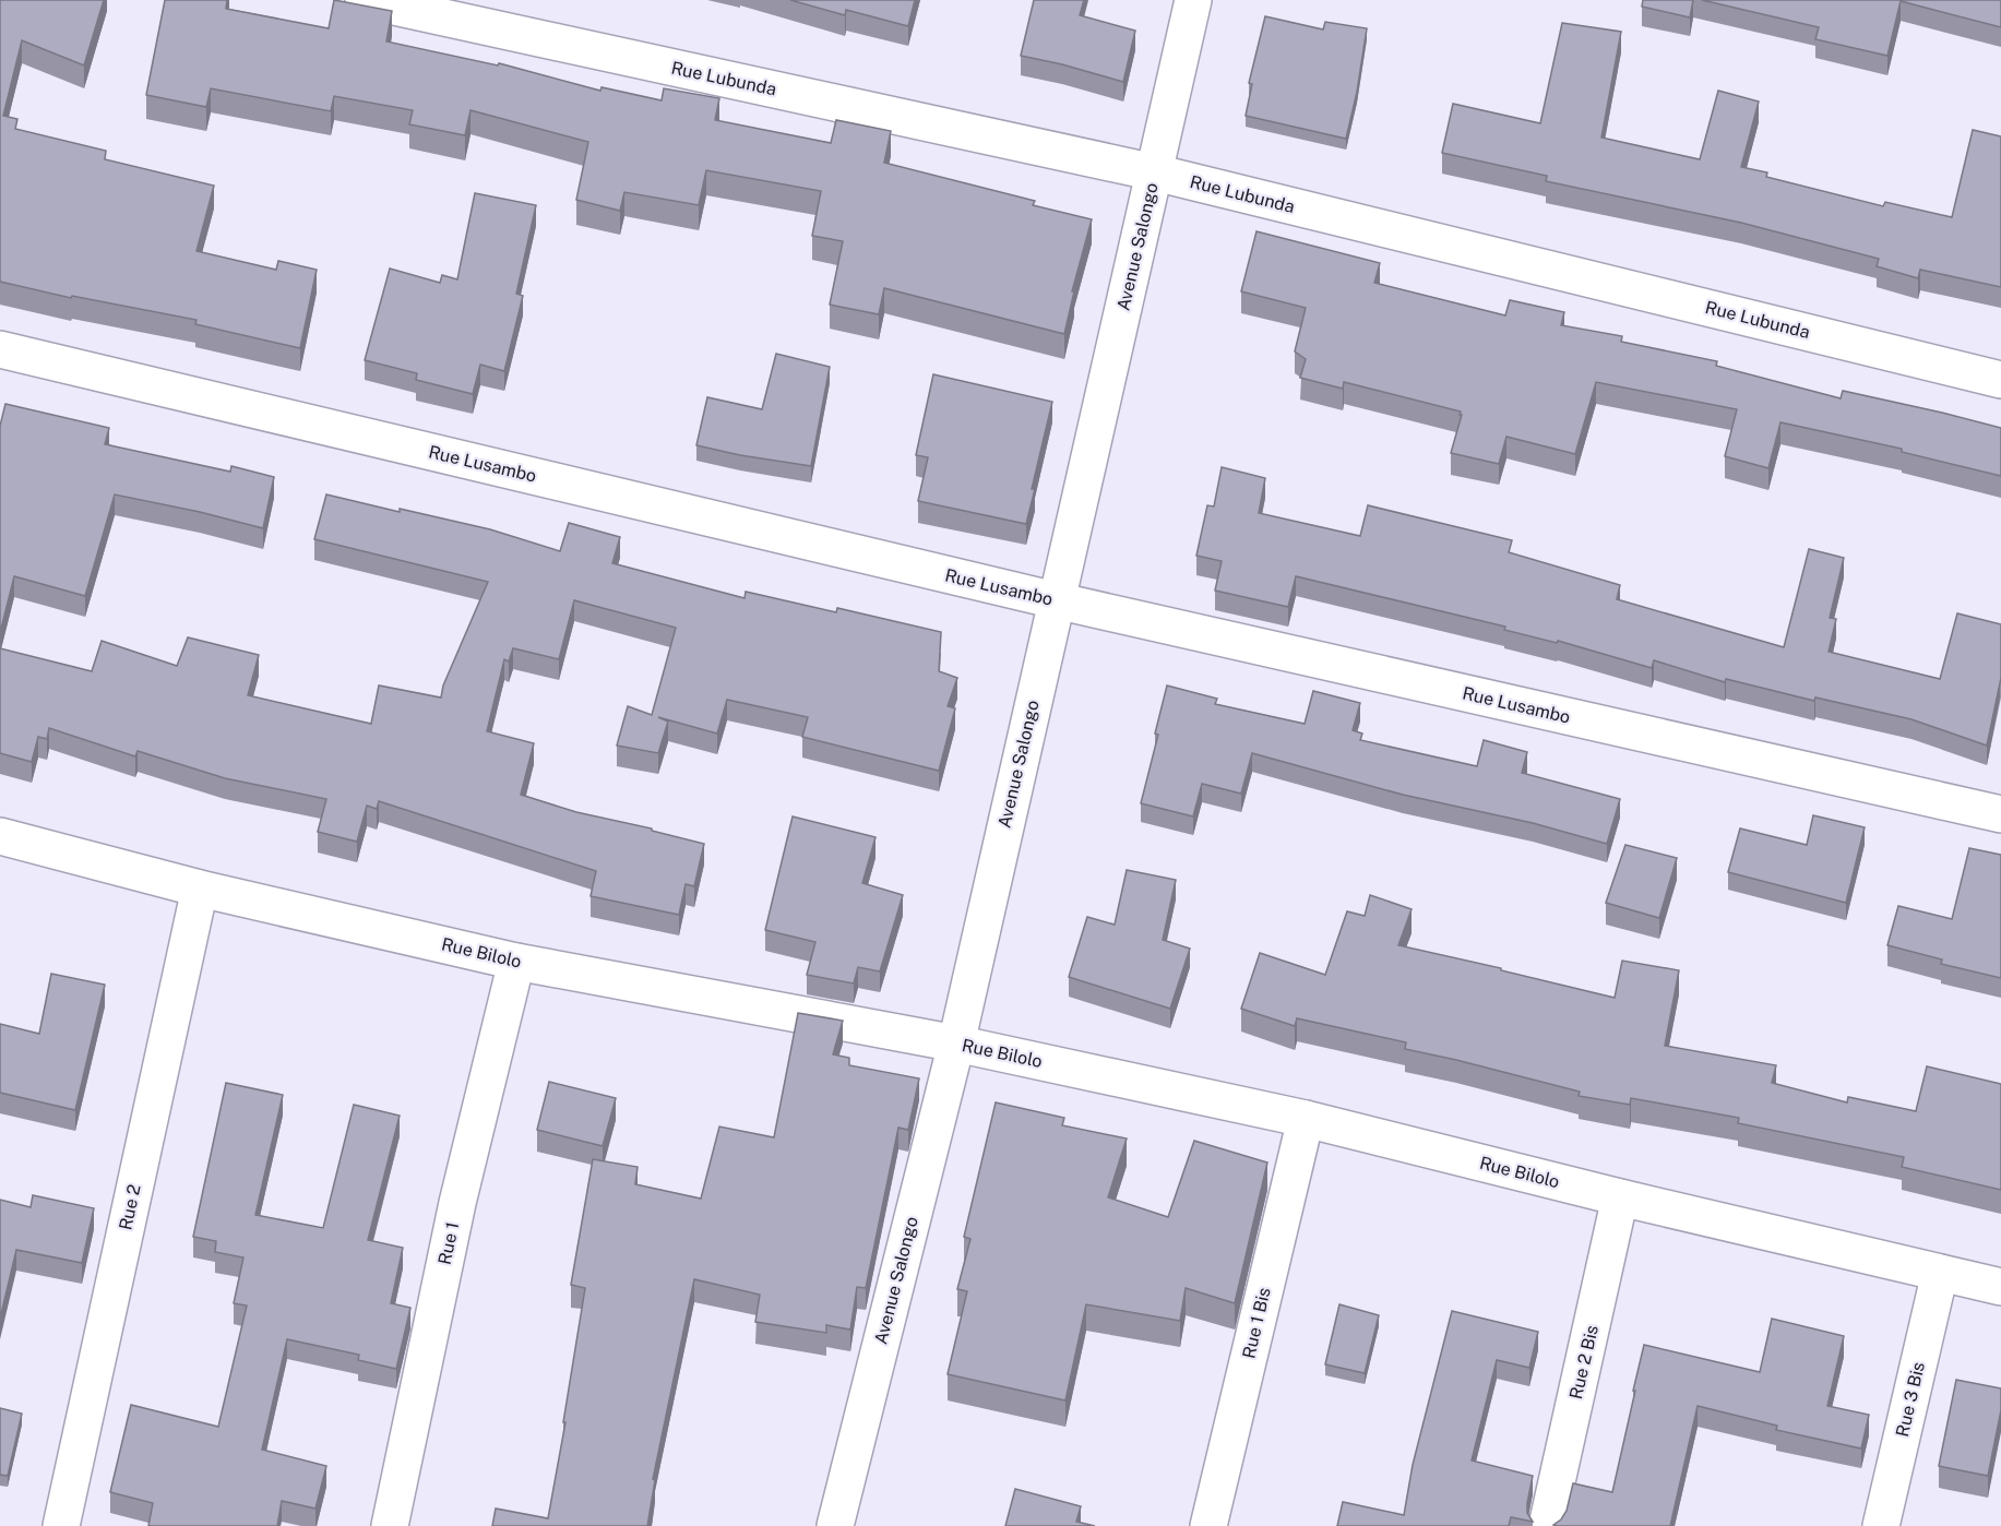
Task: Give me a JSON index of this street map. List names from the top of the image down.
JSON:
{
  "streets": {
    "street": [
      "Rue Lubunda",
      "Avenue Salongo",
      "Rue Lusambo",
      "Rue Bilolo",
      "Rue 2",
      "Rue 1",
      "Rue 1 Bis",
      "Rue 2 Bis",
      "Rue 3 Bis"
    ]
  },
  "crossings": [
    ["Rue Lubunda", "Avenue Salongo"],
    ["Avenue Salongo", "Rue Lusambo"],
    ["Avenue Salongo", "Rue Bilolo"],
    ["Rue Bilolo", "Rue 2"],
    ["Rue Bilolo", "Rue 1"],
    ["Rue Bilolo", "Rue 1 Bis"],
    ["Rue Bilolo", "Rue 2 Bis"],
    ["Rue Bilolo", "Rue 3 Bis"]
  ]
}
